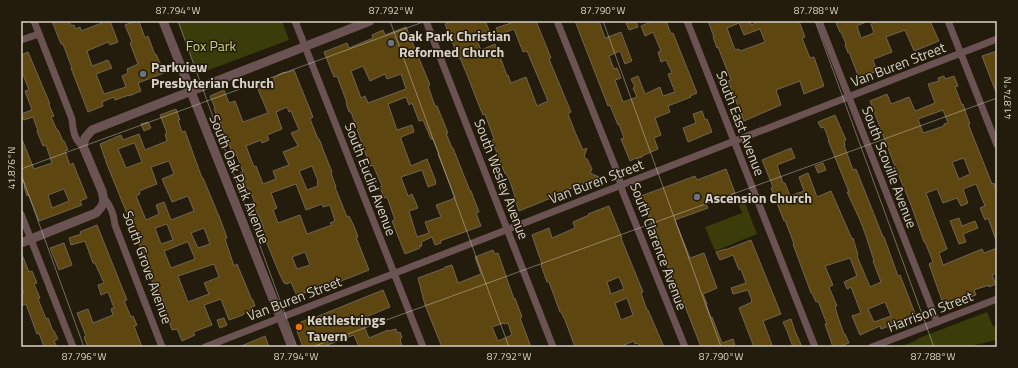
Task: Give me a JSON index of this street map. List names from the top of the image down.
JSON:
{
  "streets": {
    "street": [
      "Van Buren Street",
      "South East Avenue",
      "South Scoville Avenue",
      "South Oak Park Avenue",
      "South Euclid Avenue",
      "South Wesley Avenue",
      "South Clarence Avenue",
      "South Grove Avenue",
      "Harrison Street"
    ]
  },
  "crossings": [
    ["Van Buren Street", "South East Avenue"],
    ["Van Buren Street", "South Scoville Avenue"],
    ["Van Buren Street", "South Oak Park Avenue"],
    ["Van Buren Street", "South Euclid Avenue"],
    ["Van Buren Street", "South Wesley Avenue"],
    ["Van Buren Street", "South Clarence Avenue"],
    ["South Scoville Avenue", "Harrison Street"]
  ],
  "parks": ["Fox Park"],
  "places": [
    "Oak Park Christian Reformed Church",
    "Parkview Presbyterian Church",
    "Ascension Church",
    "Kettlestrings Tavern"
  ],
  "coordinates": [
    "87.794°W",
    "87.792°W",
    "87.790°W",
    "87.788°W",
    "41.874°N",
    "41.876°N",
    "87.796°W"
  ]
}
